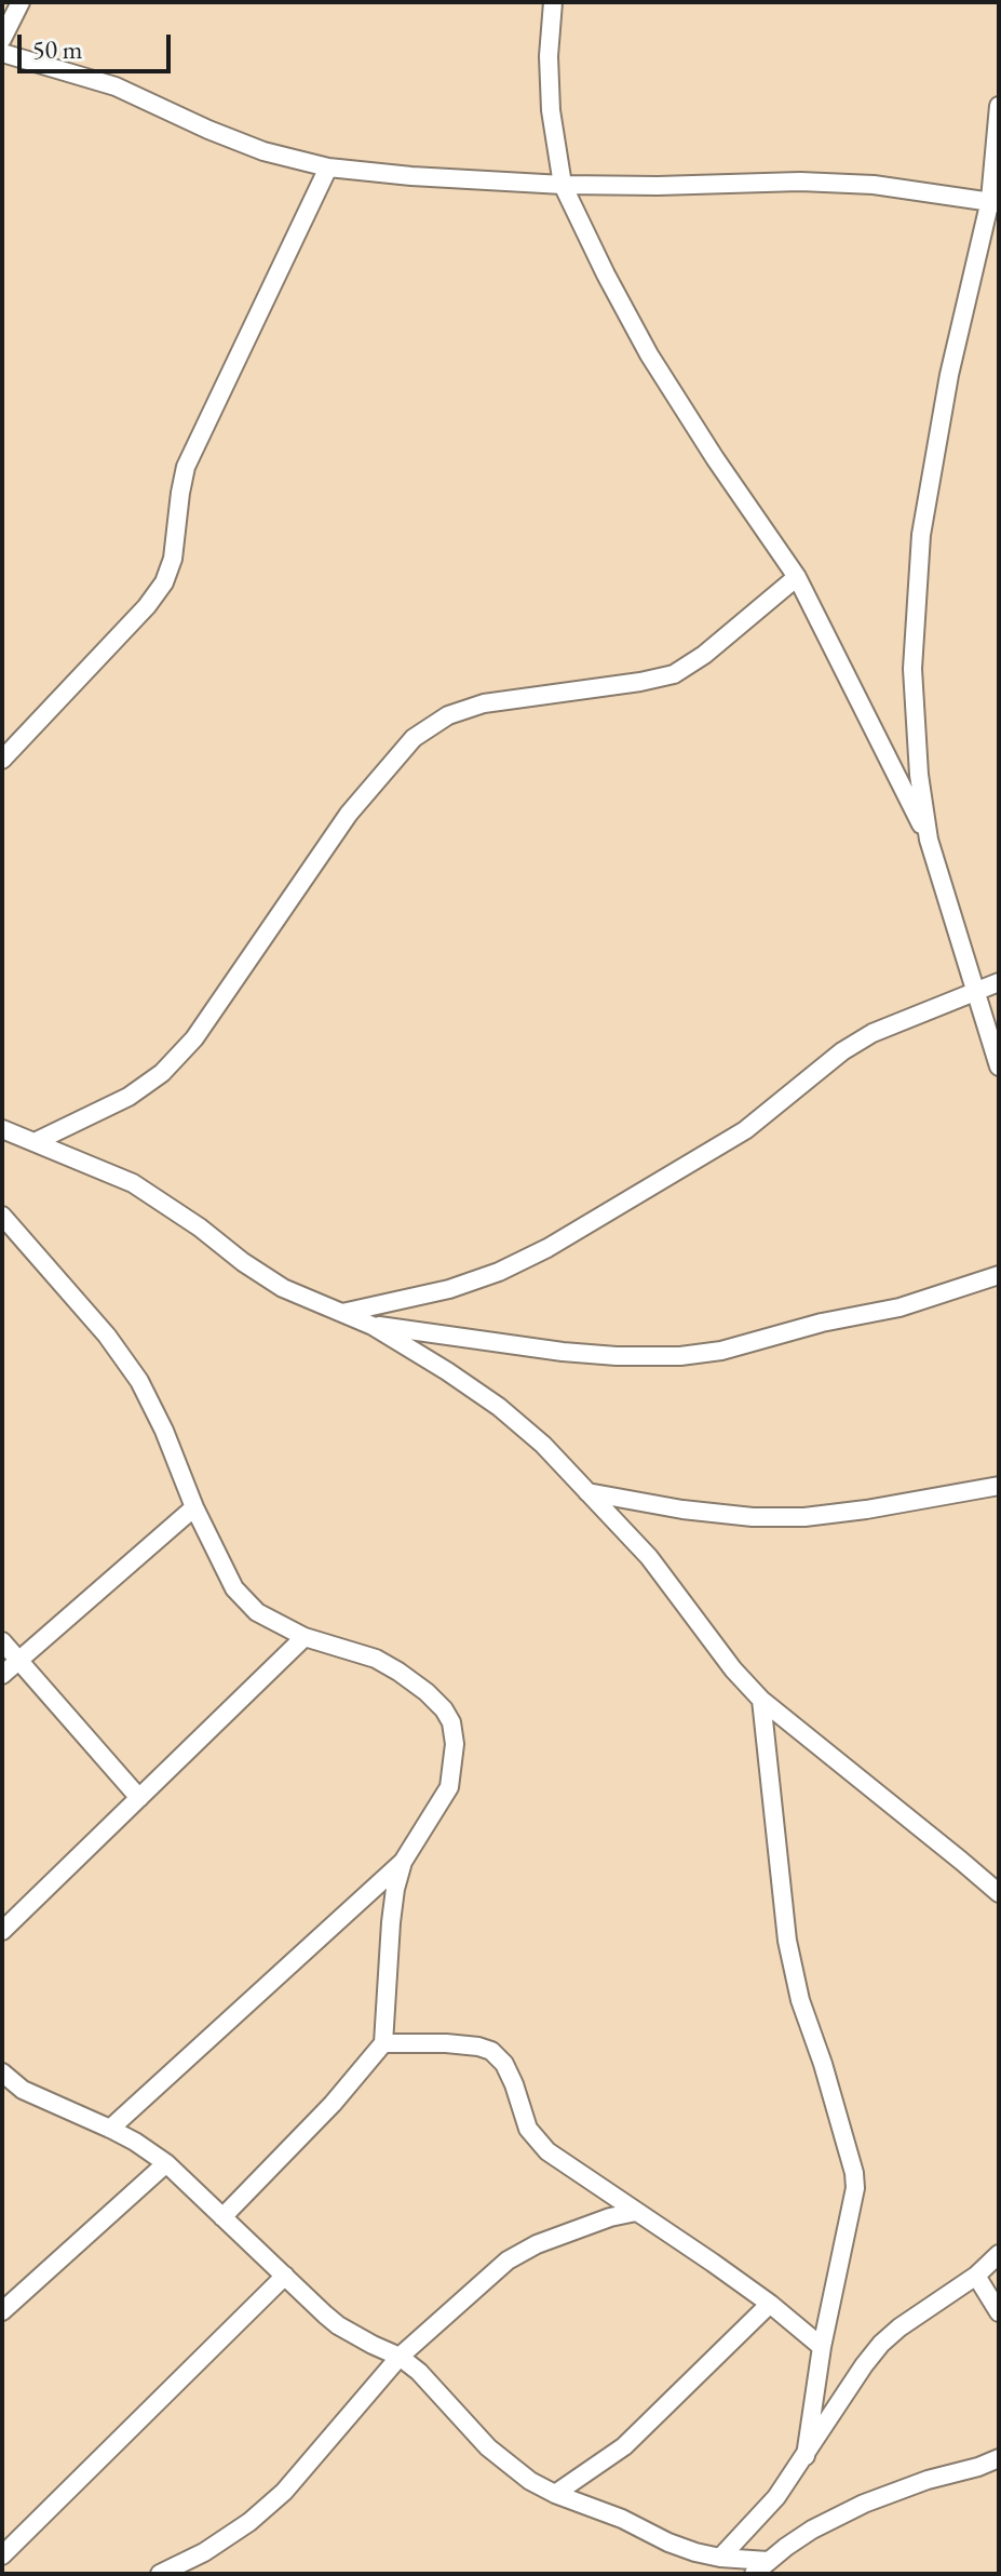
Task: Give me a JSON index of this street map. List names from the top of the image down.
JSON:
{
  "scale_bar": "50 m"
}
